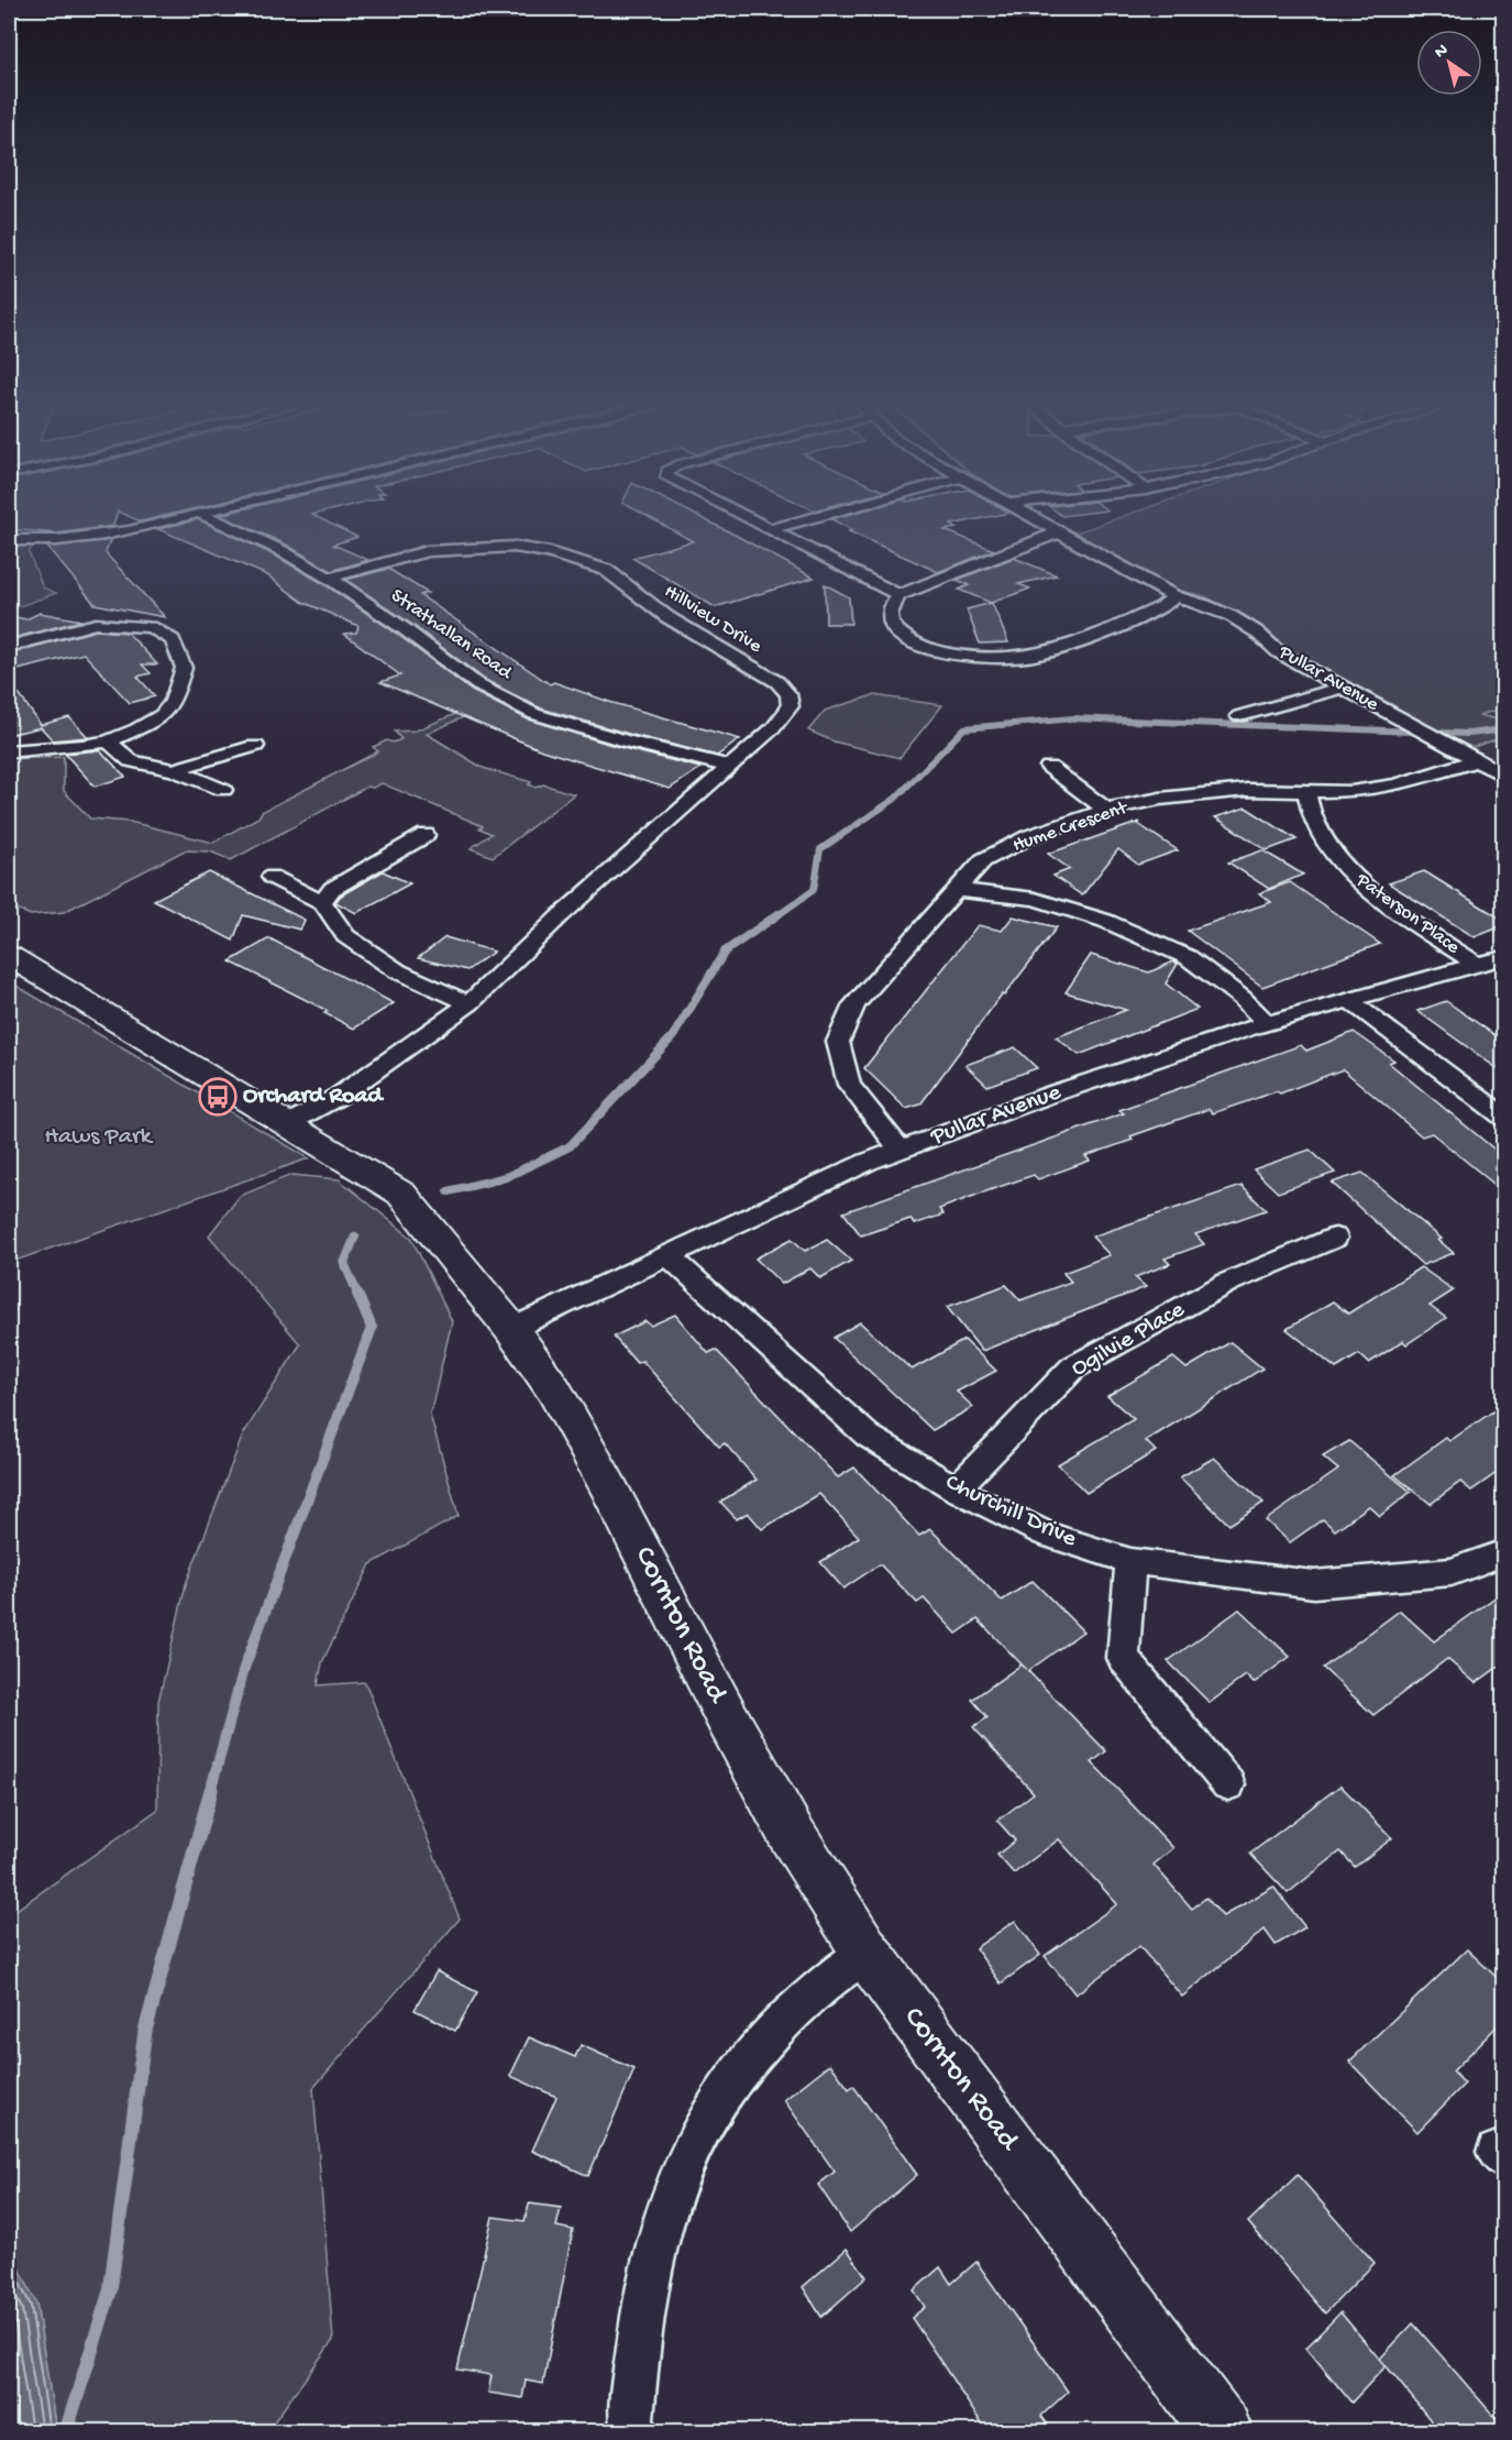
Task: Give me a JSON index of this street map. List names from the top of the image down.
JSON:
{
  "streets": {
    "main road": ["Cornton Road"],
    "street": [
      "Hillview Drive",
      "Strathallan Road",
      "Pullar Avenue",
      "Hume Crescent",
      "Paterson Place",
      "Ogilvie Place",
      "Churchill Drive"
    ]
  },
  "crossings": [
    ["Hillview Drive", "Strathallan Road"],
    ["Pullar Avenue", "Hume Crescent"],
    ["Pullar Avenue", "Paterson Place"],
    ["Pullar Avenue", "Churchill Drive"],
    ["Pullar Avenue", "Cornton Road"],
    ["Hume Crescent", "Paterson Place"],
    ["Ogilvie Place", "Churchill Drive"]
  ],
  "parks": ["Haws Park"],
  "places": {
    "bus stop": ["Orchard Road"]
  },
  "north": "top left"
}
